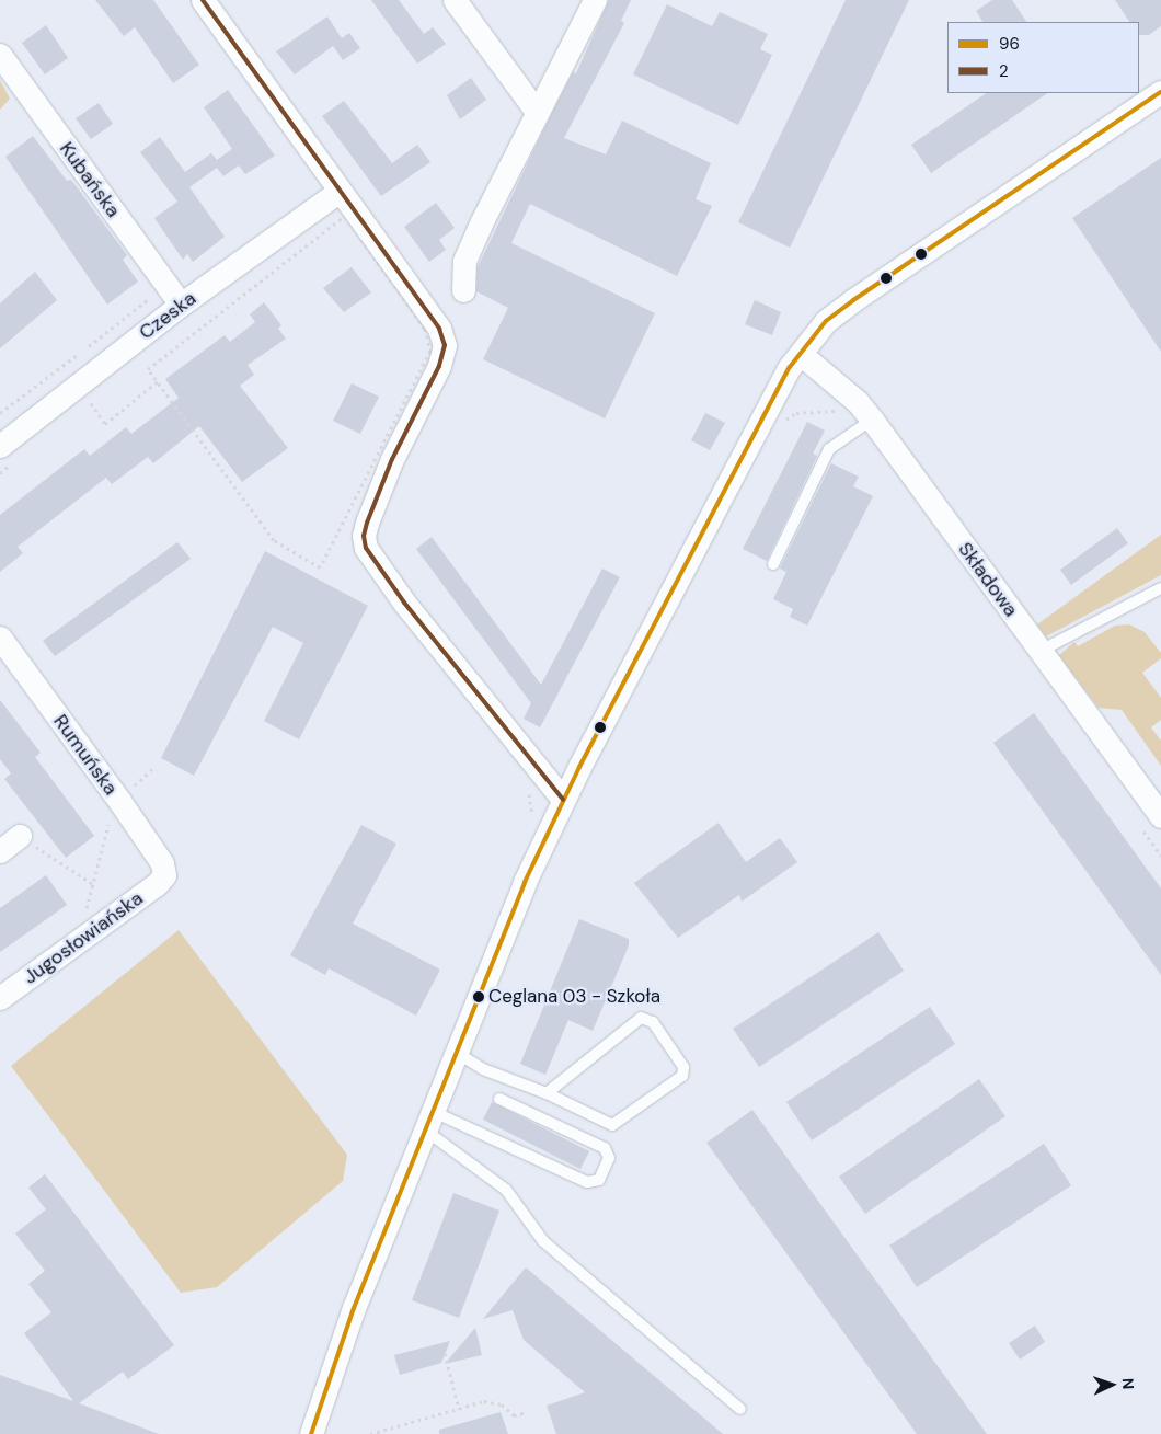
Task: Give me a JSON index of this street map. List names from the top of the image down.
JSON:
{
  "streets": {
    "street": [
      "Kubańska",
      "Czeska",
      "Składowa",
      "Rumuńska",
      "Jugosłowiańska"
    ]
  },
  "crossings": [
    ["Kubańska", "Czeska"],
    ["Rumuńska", "Jugosłowiańska"]
  ],
  "places": ["Ceglana 03 - Szkoła"],
  "lines": ["transit line 2", "transit line 96"],
  "legend": ["96", "2"],
  "north": "right"
}
